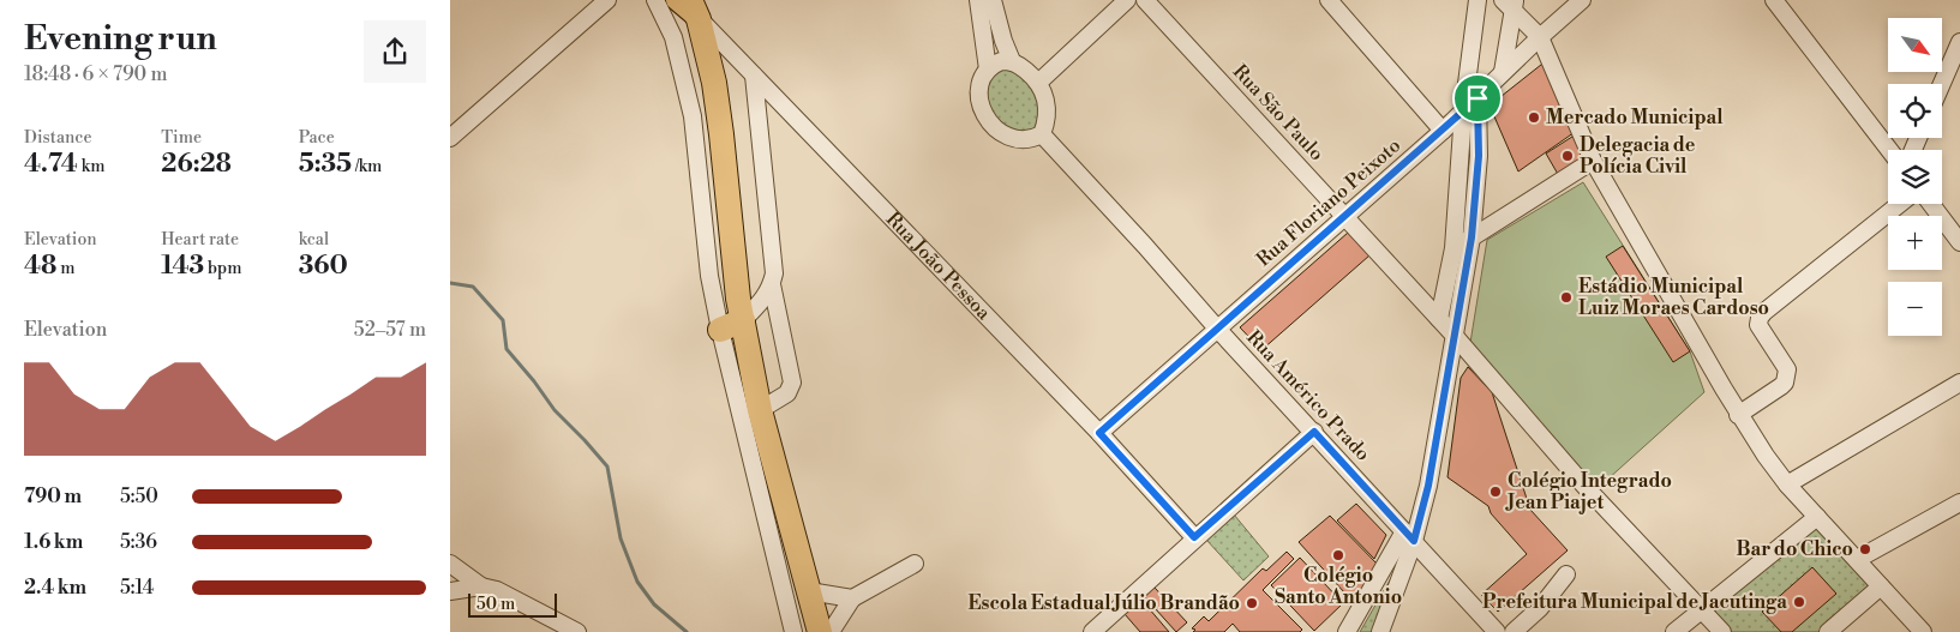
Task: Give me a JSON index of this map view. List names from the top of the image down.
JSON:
{
  "streets": {
    "main road": ["Rua João Pessoa"],
    "street": ["Rua São Paulo", "Rua Floriano Peixoto", "Rua Américo Prado"]
  },
  "crossings": [
    ["Rua São Paulo", "Rua Floriano Peixoto"],
    ["Rua Floriano Peixoto", "Rua João Pessoa"],
    ["Rua Floriano Peixoto", "Rua Américo Prado"]
  ],
  "places": [
    "Mercado Municipal",
    "Delegacia de Polícia Civil",
    "Estádio Municipal Luiz Moraes Cardoso",
    "Colégio Integrado Jean Piajet",
    "Bar do Chico",
    "Colégio Santo Antonio",
    "Prefeitura Municipal de Jacutinga",
    "Escola Estadual Júlio Brandão"
  ],
  "scale_bar": "50 m",
  "north": "bottom right",
  "page": {
    "heading": ["Evening run", "18:48 · 6 × 790 m"],
    "map_buttons": ["+", "−"],
    "stats": [
      ["Distance", "4.74 km"],
      ["Time", "26:28"],
      ["Pace", "5:35 /km"],
      ["Elevation", "48 m"],
      ["Heart rate", "143 bpm"],
      ["kcal", "360"]
    ],
    "chart": ["Elevation", "52–57 m"],
    "list": [
      {
        "name": "790 m",
        "note": "5:50"
      },
      {
        "name": "1.6 km",
        "note": "5:36"
      },
      {
        "name": "2.4 km",
        "note": "5:14"
      }
    ],
    "scale": "50 m"
  }
}
